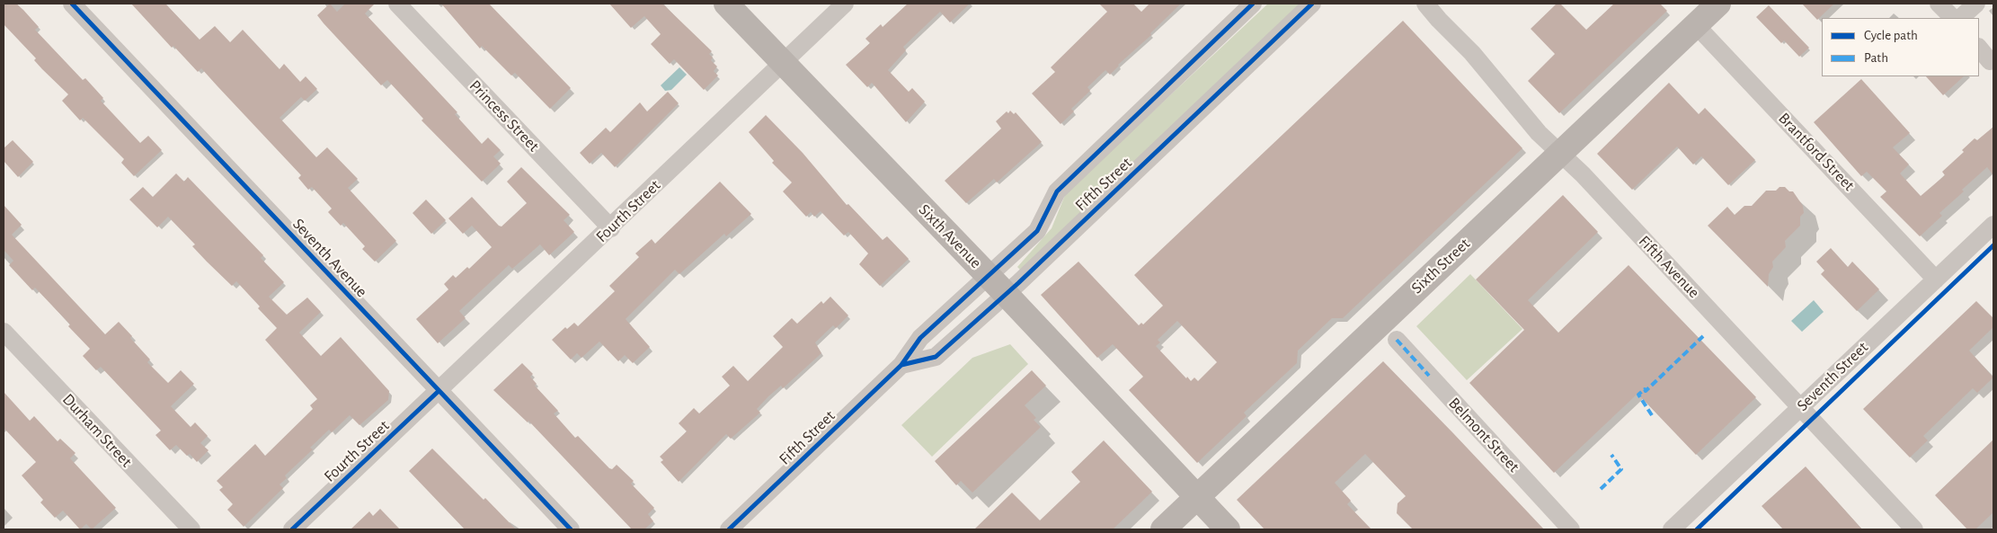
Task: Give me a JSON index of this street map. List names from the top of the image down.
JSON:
{
  "streets": {
    "street": [
      "Princess Street",
      "Brantford Street",
      "Fifth Street",
      "Fourth Street",
      "Sixth Avenue",
      "Seventh Avenue",
      "Sixth Street",
      "Fifth Avenue",
      "Seventh Street",
      "Durham Street",
      "Belmont Street"
    ]
  },
  "crossings": [
    ["Princess Street", "Fourth Street"],
    ["Brantford Street", "Sixth Street"],
    ["Brantford Street", "Seventh Street"],
    ["Fifth Street", "Sixth Avenue"],
    ["Fourth Street", "Sixth Avenue"],
    ["Fourth Street", "Seventh Avenue"],
    ["Sixth Avenue", "Sixth Street"],
    ["Sixth Street", "Fifth Avenue"],
    ["Fifth Avenue", "Seventh Street"]
  ],
  "legend": ["Cycle path", "Path"]
}
